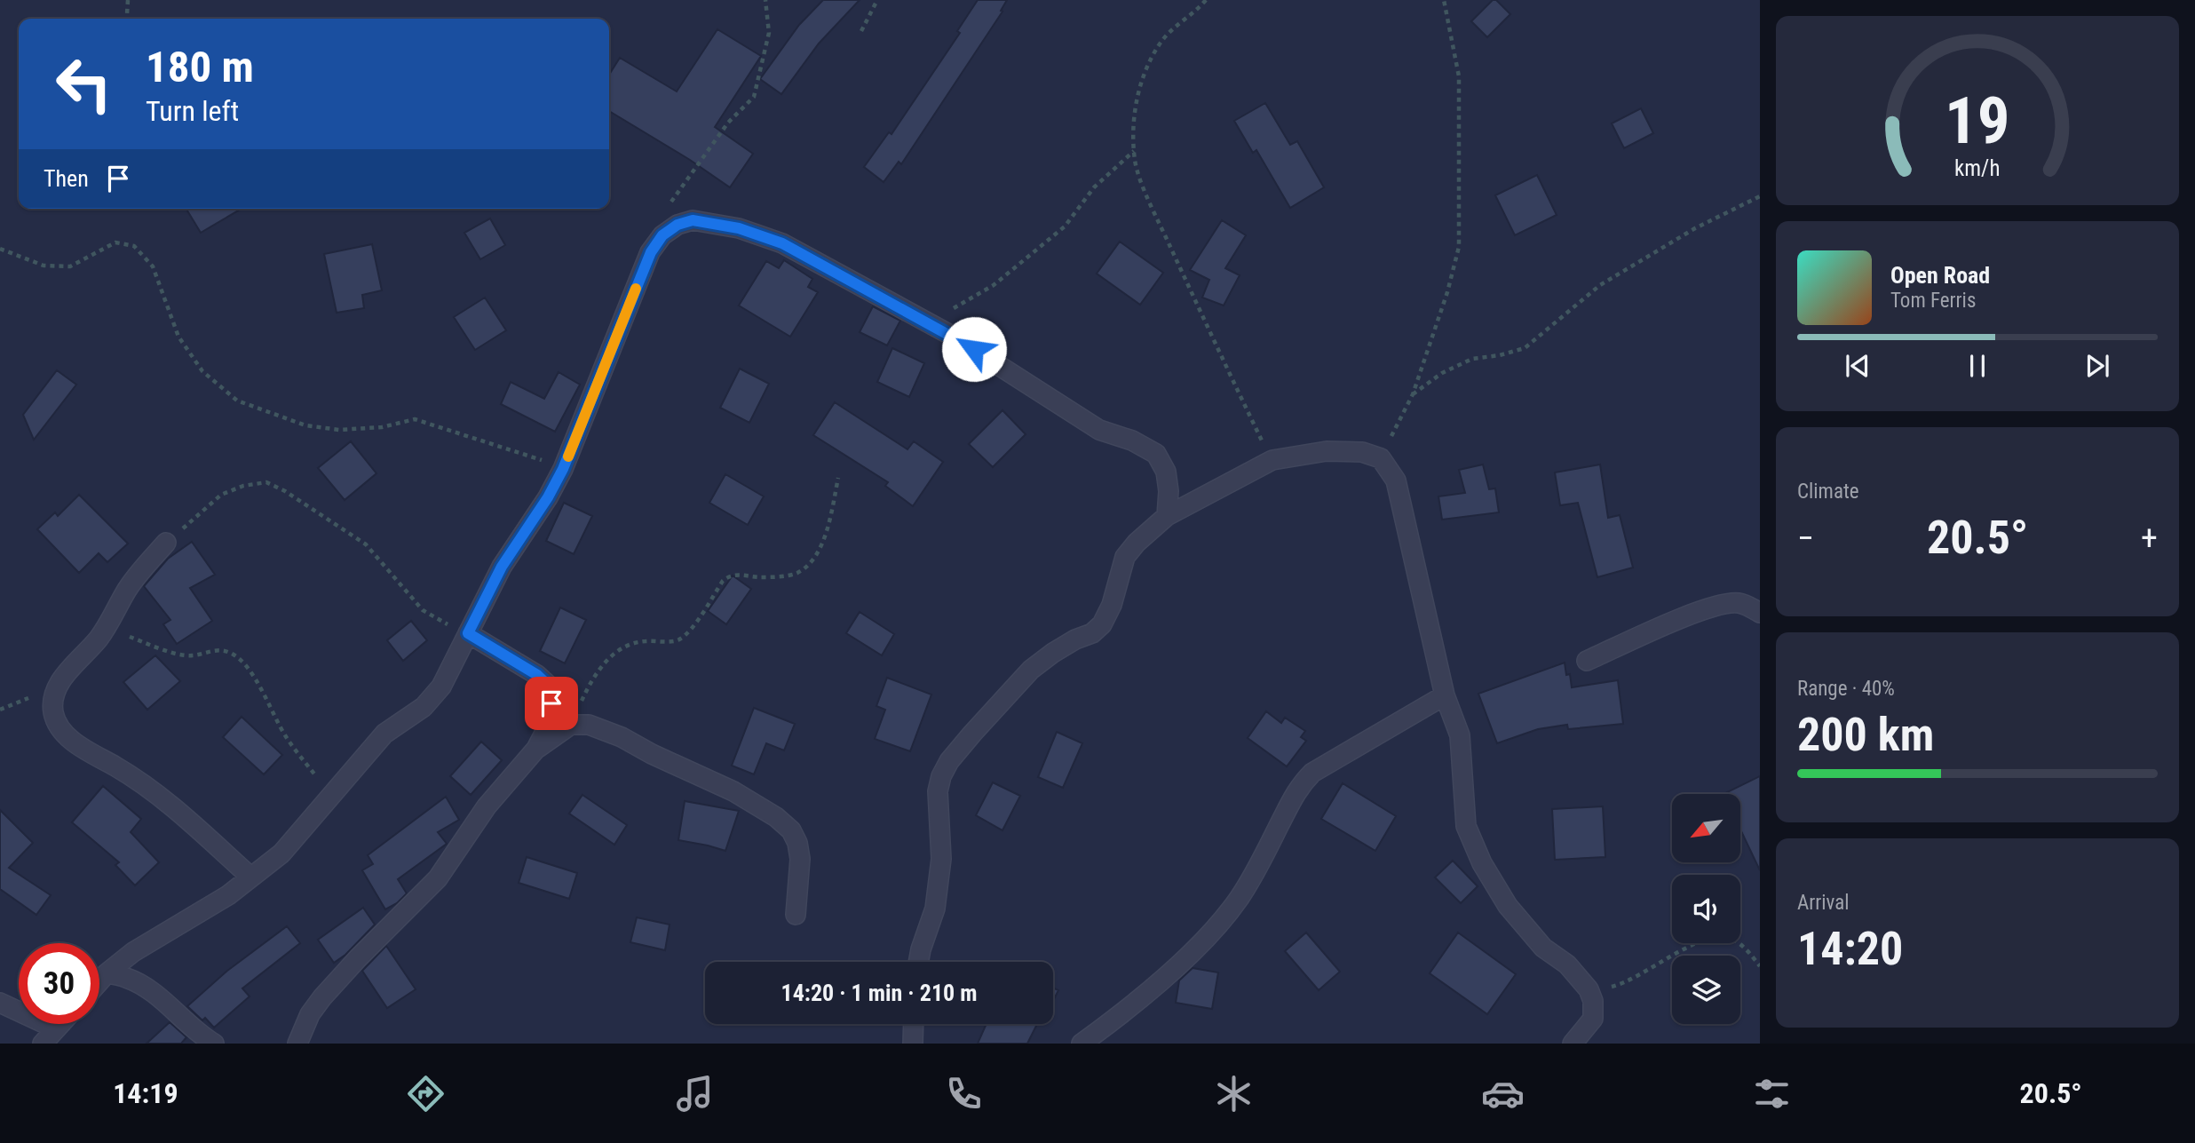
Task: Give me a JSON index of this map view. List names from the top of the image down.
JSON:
{
  "north": "bottom left",
  "page": {
    "turn": ["180 m", "Turn left"],
    "then": "Then",
    "song": ["Open Road", "Tom Ferris"],
    "tile": [
      "Climate",
      ["Range · 40%", "200 km"],
      ["Arrival", "14:20"]
    ],
    "heat": ["−", "20.5°", "+"],
    "limit": "30",
    "trip": "14:20 · 1 min · 210 m",
    "tabs": ["14:19", "20.5°"],
    "gauge": ["19", "km/h"]
  }
}
